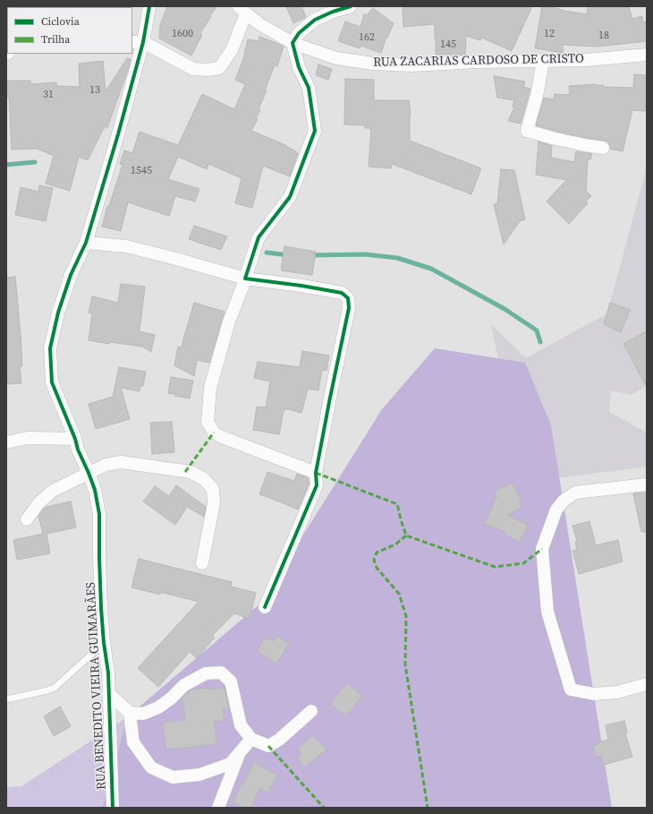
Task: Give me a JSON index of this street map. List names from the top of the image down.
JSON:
{
  "streets": {
    "street": ["RUA ZACARIAS CARDOSO DE CRISTO", "RUA BENEDITO VIEIRA GUIMARÃES"]
  },
  "house_numbers": [
    "1600",
    "12",
    "18",
    "162",
    "145",
    "13",
    "31",
    "1545"
  ],
  "legend": ["Ciclovia", "Trilha"]
}
